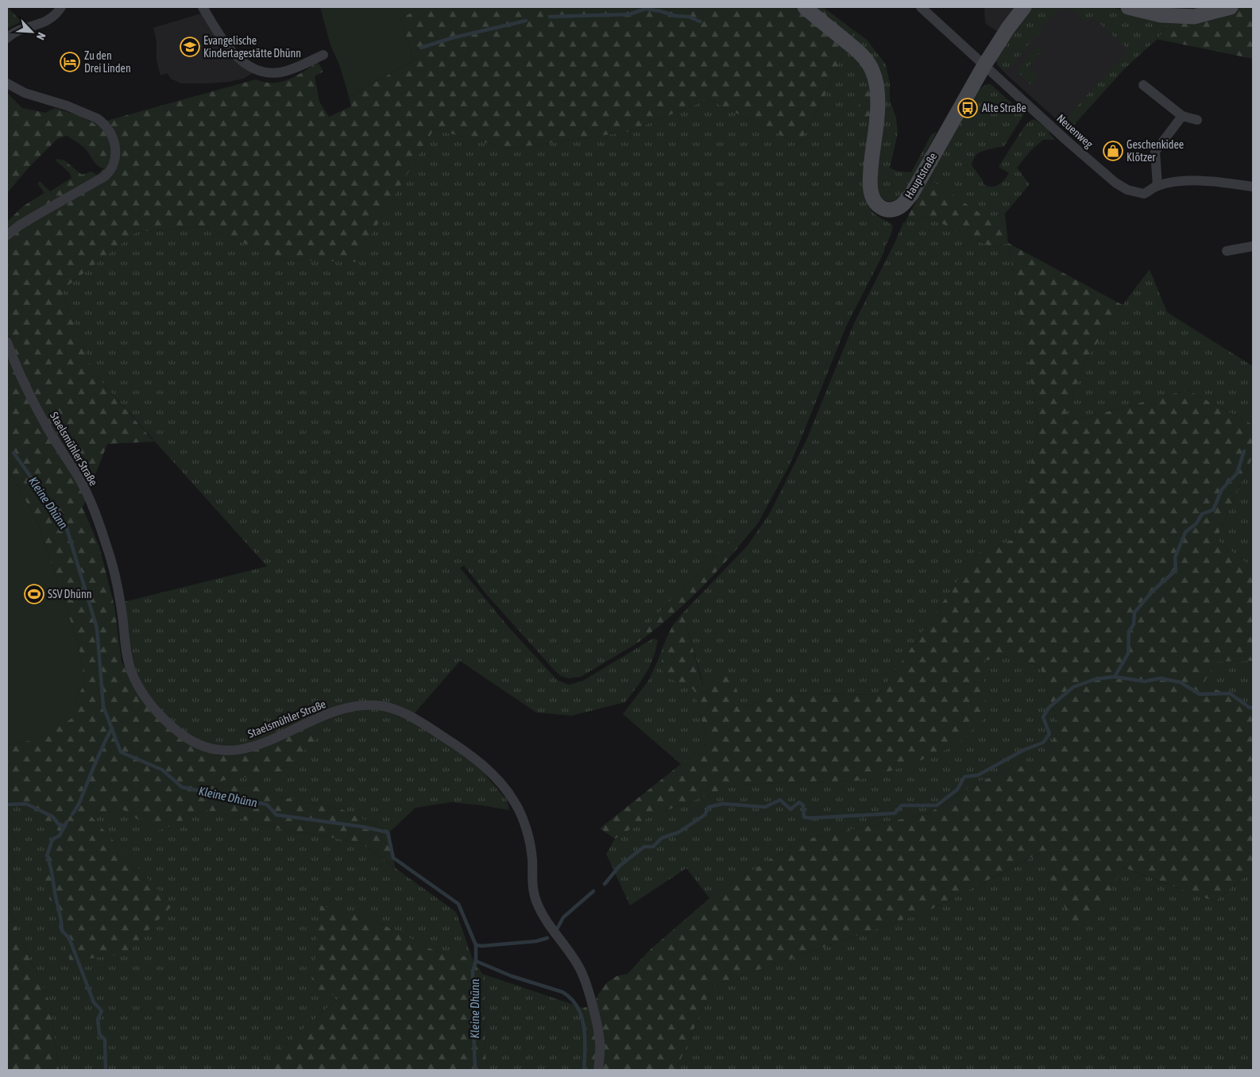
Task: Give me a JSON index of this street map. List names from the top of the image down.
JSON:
{
  "streets": {
    "main road": ["Hauptstraße"],
    "street": ["Neuenweg", "Staelsmühler Straße"]
  },
  "crossings": [
    ["Neuenweg", "Hauptstraße"]
  ],
  "water": ["Kleine Dhünn"],
  "places": {
    "school or university": ["Evangelische Kindertagestätte Dhünn"],
    "hotel": ["Zu den Drei Linden"],
    "bus stop": ["Alte Straße"],
    "shop": ["Geschenkidee Klötzer"],
    "sports": ["SSV Dhünn"]
  },
  "north": "bottom right"
}
